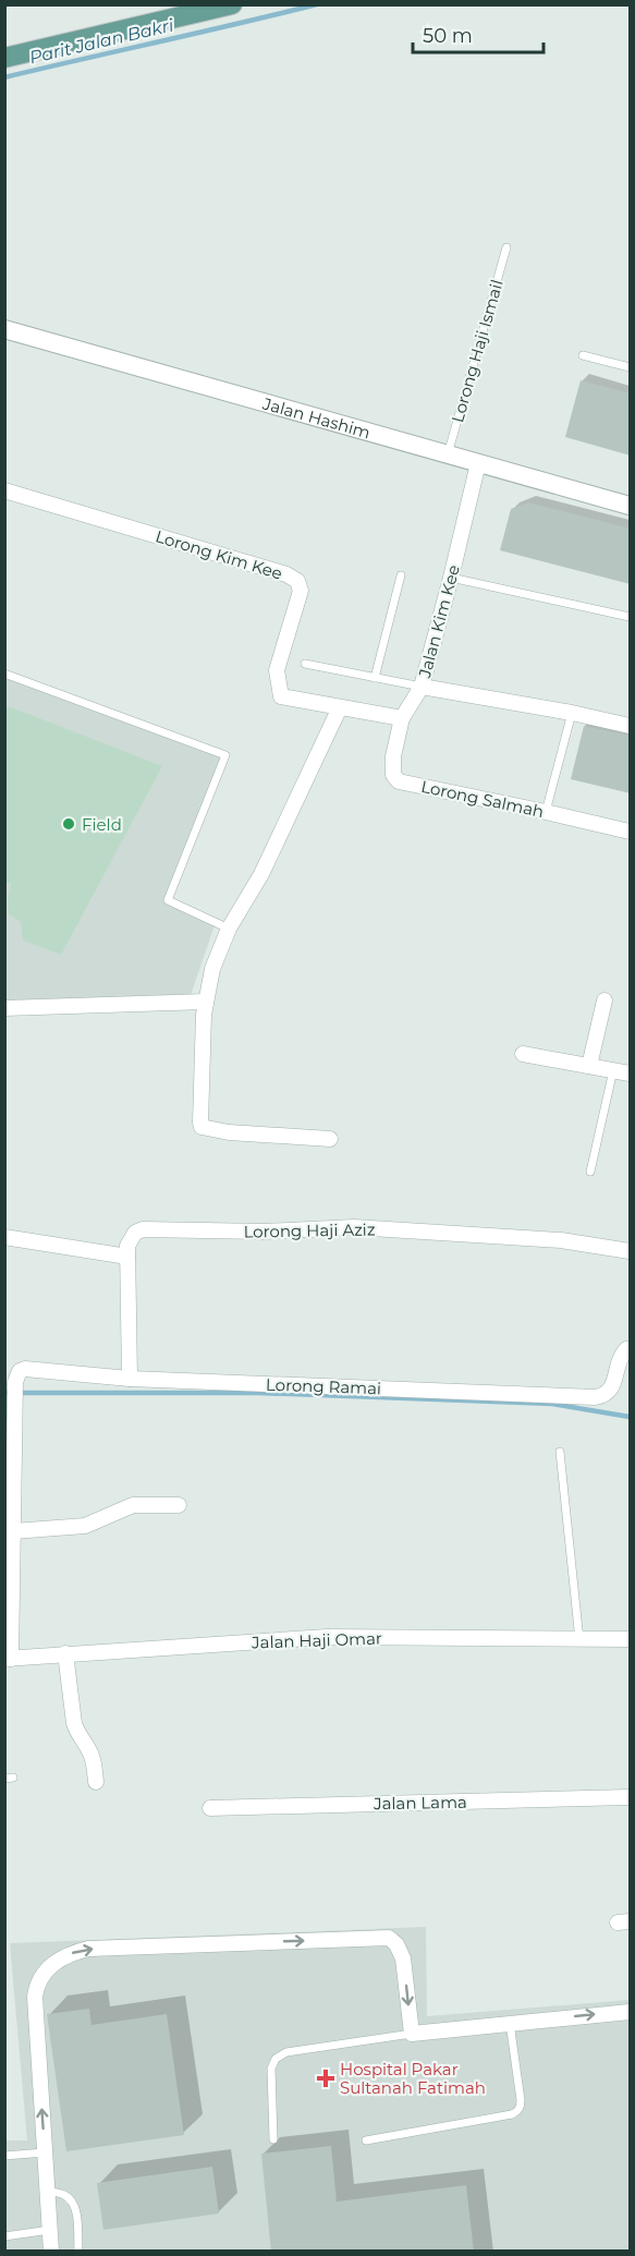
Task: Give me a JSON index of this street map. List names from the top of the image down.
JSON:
{
  "streets": {
    "street": [
      "Jalan Hashim",
      "Lorong Kim Kee",
      "Jalan Kim Kee",
      "Lorong Salmah",
      "Lorong Haji Aziz",
      "Lorong Ramai",
      "Jalan Haji Omar",
      "Jalan Lama"
    ],
    "lane": ["Lorong Haji Ismail"]
  },
  "crossings": [
    ["Lorong Haji Ismail", "Jalan Hashim"],
    ["Jalan Hashim", "Jalan Kim Kee"],
    ["Lorong Haji Aziz", "Lorong Ramai"]
  ],
  "water": ["Parit Jalan Bakri"],
  "places": {
    "other": ["Field"],
    "health": ["Hospital Pakar Sultanah Fatimah"]
  },
  "scale_bar": "50 m"
}
